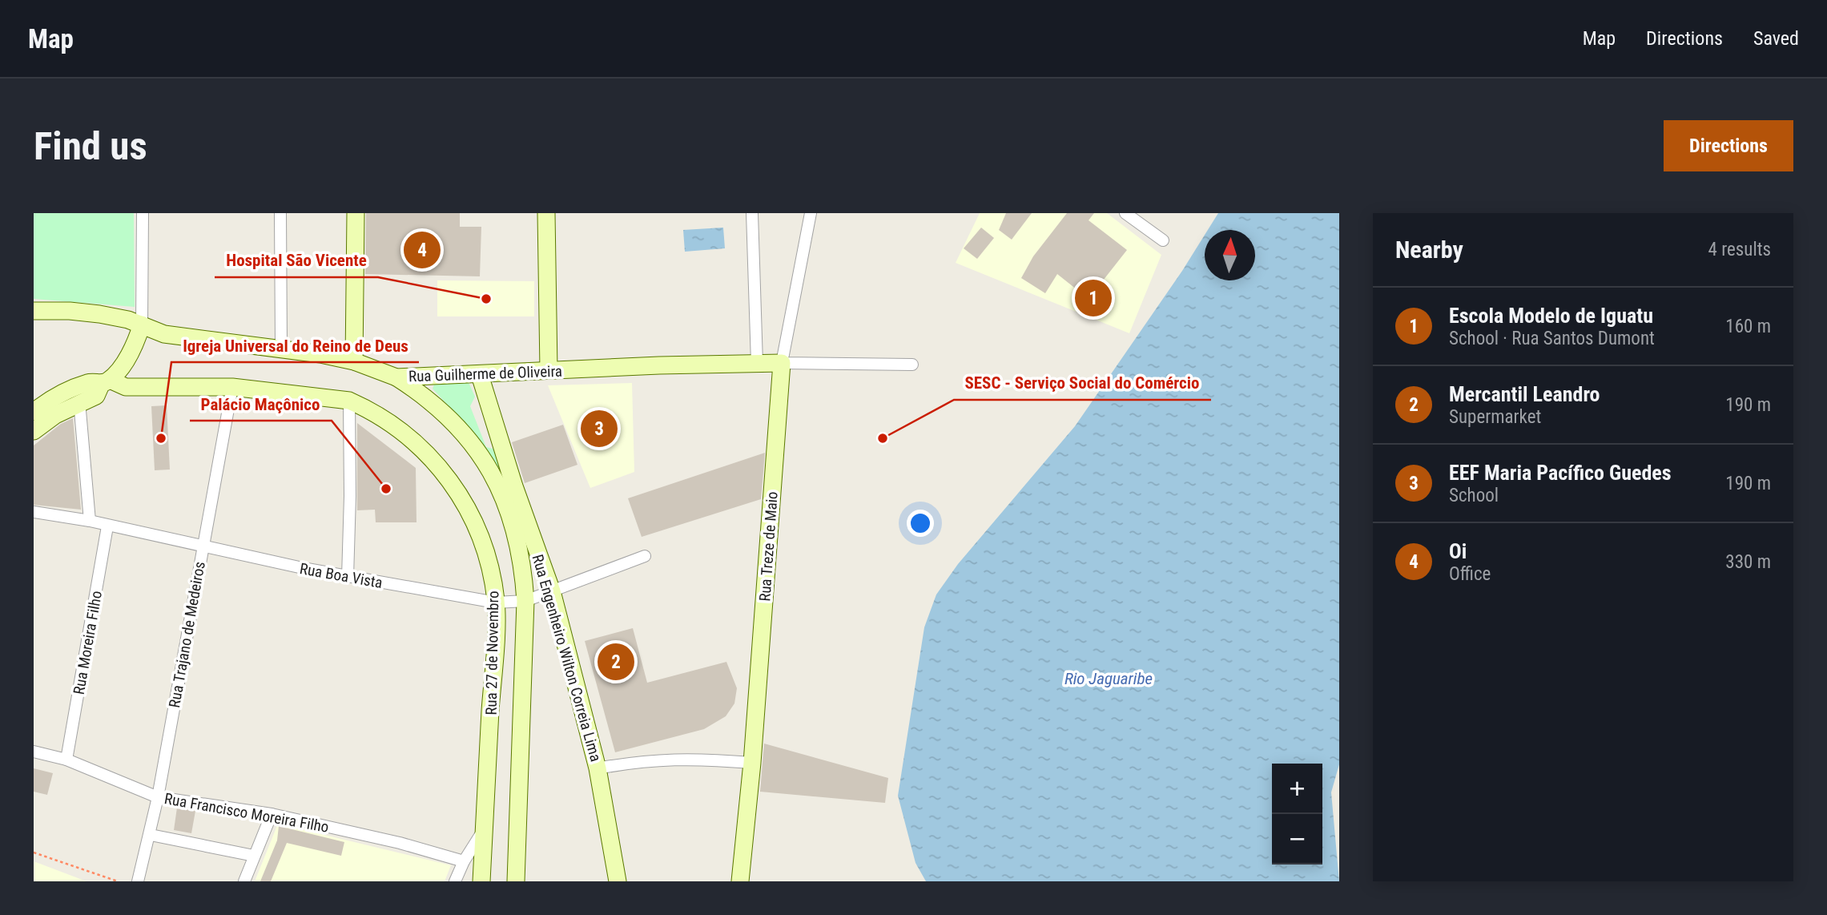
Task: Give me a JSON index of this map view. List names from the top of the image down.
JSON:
{
  "streets": {
    "main road": [
      "Rua Guilherme de Oliveira",
      "Rua Treze de Maio",
      "Rua 27 de Novembro",
      "Rua Engenheiro Wilton Correia Lima"
    ],
    "street": [
      "Rua Boa Vista",
      "Rua Trajano de Medeiros",
      "Rua Moreira Filho",
      "Rua Francisco Moreira Filho"
    ]
  },
  "crossings": [
    ["Rua Guilherme de Oliveira", "Rua Treze de Maio"],
    ["Rua Guilherme de Oliveira", "Rua 27 de Novembro"],
    ["Rua Guilherme de Oliveira", "Rua Engenheiro Wilton Correia Lima"],
    ["Rua Boa Vista", "Rua Trajano de Medeiros"],
    ["Rua Boa Vista", "Rua Moreira Filho"],
    ["Rua Boa Vista", "Rua 27 de Novembro"],
    ["Rua Boa Vista", "Rua Engenheiro Wilton Correia Lima"],
    ["Rua Trajano de Medeiros", "Rua 27 de Novembro"],
    ["Rua Trajano de Medeiros", "Rua Francisco Moreira Filho"],
    ["Rua Moreira Filho", "Rua Francisco Moreira Filho"]
  ],
  "water": ["Rio Jaguaribe"],
  "places": [
    "Hospital São Vicente",
    "Igreja Universal do Reino de Deus",
    "SESC - Serviço Social do Comércio",
    "Palácio Maçônico"
  ],
  "north": "top",
  "page": {
    "header": "Map",
    "nav": ["Map", "Directions", "Saved"],
    "buttons": "Directions",
    "title": "Find us",
    "heading": ["Nearby", "4 results"],
    "pins": [
      "4",
      "1",
      "3",
      "2"
    ],
    "list": [
      {
        "mark": "1",
        "name": "Escola Modelo de Iguatu",
        "note": "School · Rua Santos Dumont",
        "value": "160 m"
      },
      {
        "mark": "2",
        "name": "Mercantil Leandro",
        "note": "Supermarket",
        "value": "190 m"
      },
      {
        "mark": "3",
        "name": "EEF Maria Pacífico Guedes",
        "note": "School",
        "value": "190 m"
      },
      {
        "mark": "4",
        "name": "Oi",
        "note": "Office",
        "value": "330 m"
      }
    ],
    "map_buttons": ["+", "−"]
  }
}
